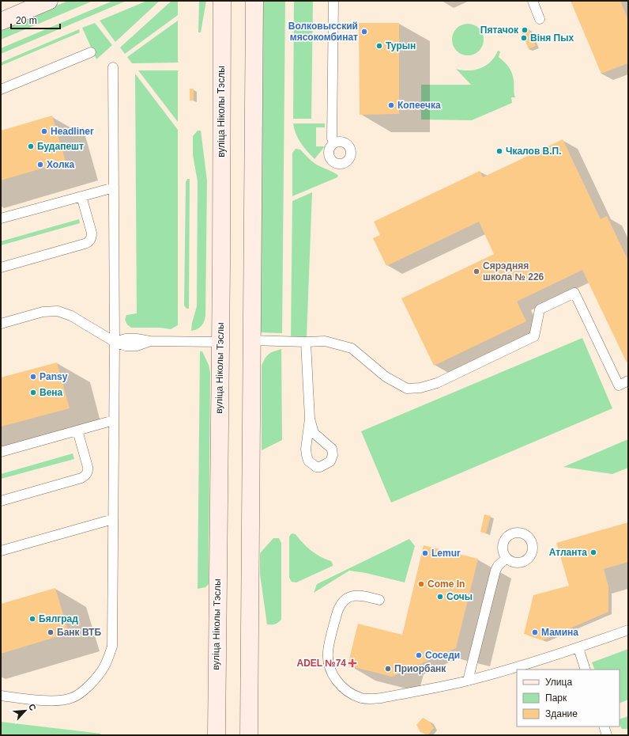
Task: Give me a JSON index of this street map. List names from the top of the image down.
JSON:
{
  "streets": {
    "main road": ["вуліца Ніколы Тэслы"]
  },
  "places": {
    "other": [
      "Пятачок",
      "Волковысский мясокомбинат",
      "Віня Пых",
      "Турын",
      "Копеечка",
      "Headliner",
      "Будапешт",
      "Чкалов В.П.",
      "Холка",
      "Сярэдняя школа № 226",
      "Pansy",
      "Вена",
      "Атланта",
      "Lemur",
      "Come In",
      "Сочы",
      "Бялград",
      "Банк ВТБ",
      "Мамина",
      "Соседи",
      "Приорбанк"
    ],
    "health": ["ADEL №74"]
  },
  "legend": ["Улица", "Парк", "Здание"],
  "scale_bar": "20 m",
  "north": "top right"
}
